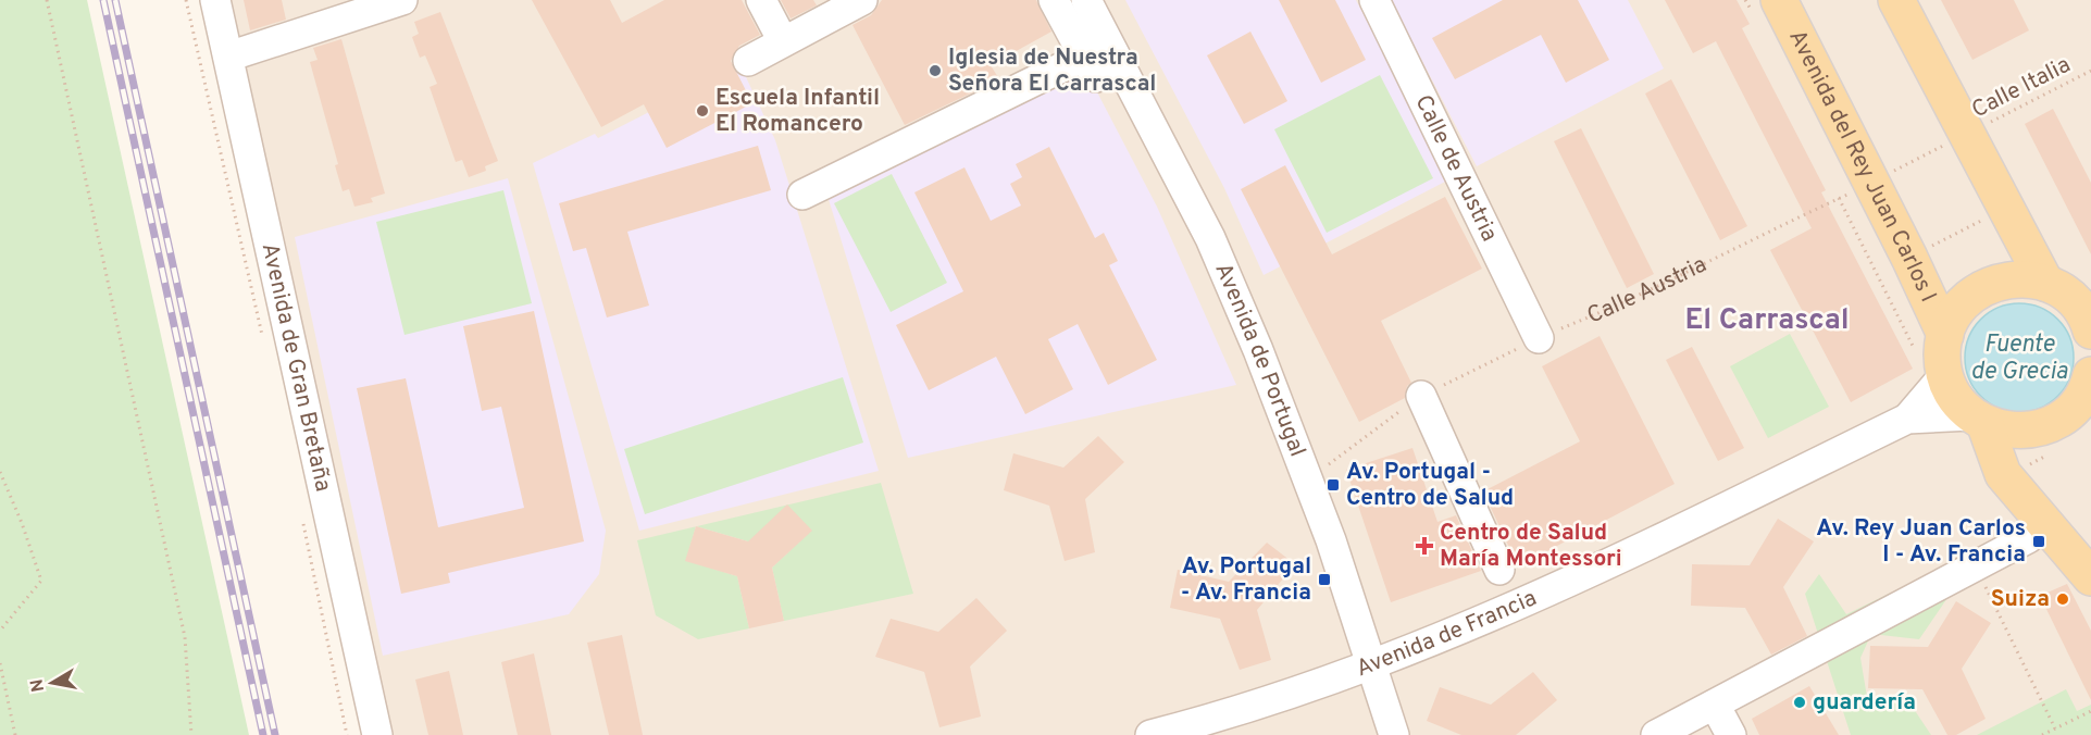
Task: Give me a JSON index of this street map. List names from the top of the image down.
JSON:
{
  "streets": {
    "main road": ["Avenida del Rey Juan Carlos I"],
    "street": [
      "Calle de Austria",
      "Avenida de Portugal",
      "Avenida de Gran Bretaña",
      "Avenida de Francia"
    ],
    "path": ["Calle Italia", "Calle Austria"]
  },
  "crossings": [
    ["Calle Italia", "Avenida del Rey Juan Carlos I"],
    ["Calle Italia", "Calle Austria"],
    ["Avenida del Rey Juan Carlos I", "Calle Austria"],
    ["Calle de Austria", "Calle Austria"],
    ["Calle Austria", "Avenida de Portugal"],
    ["Avenida de Portugal", "Avenida de Francia"]
  ],
  "districts": ["El Carrascal"],
  "water": ["Fuente de Grecia"],
  "places": {
    "other": [
      "Iglesia de Nuestra Señora El Carrascal",
      "Escuela Infantil El Romancero",
      "Suiza",
      "guardería"
    ],
    "transit": ["Av. Portugal - Centro de Salud", "Av. Rey Juan Carlos I - Av. Francia", "Av. Portugal - Av. Francia"],
    "health": ["Centro de Salud María Montessori"]
  },
  "north": "left"
}
